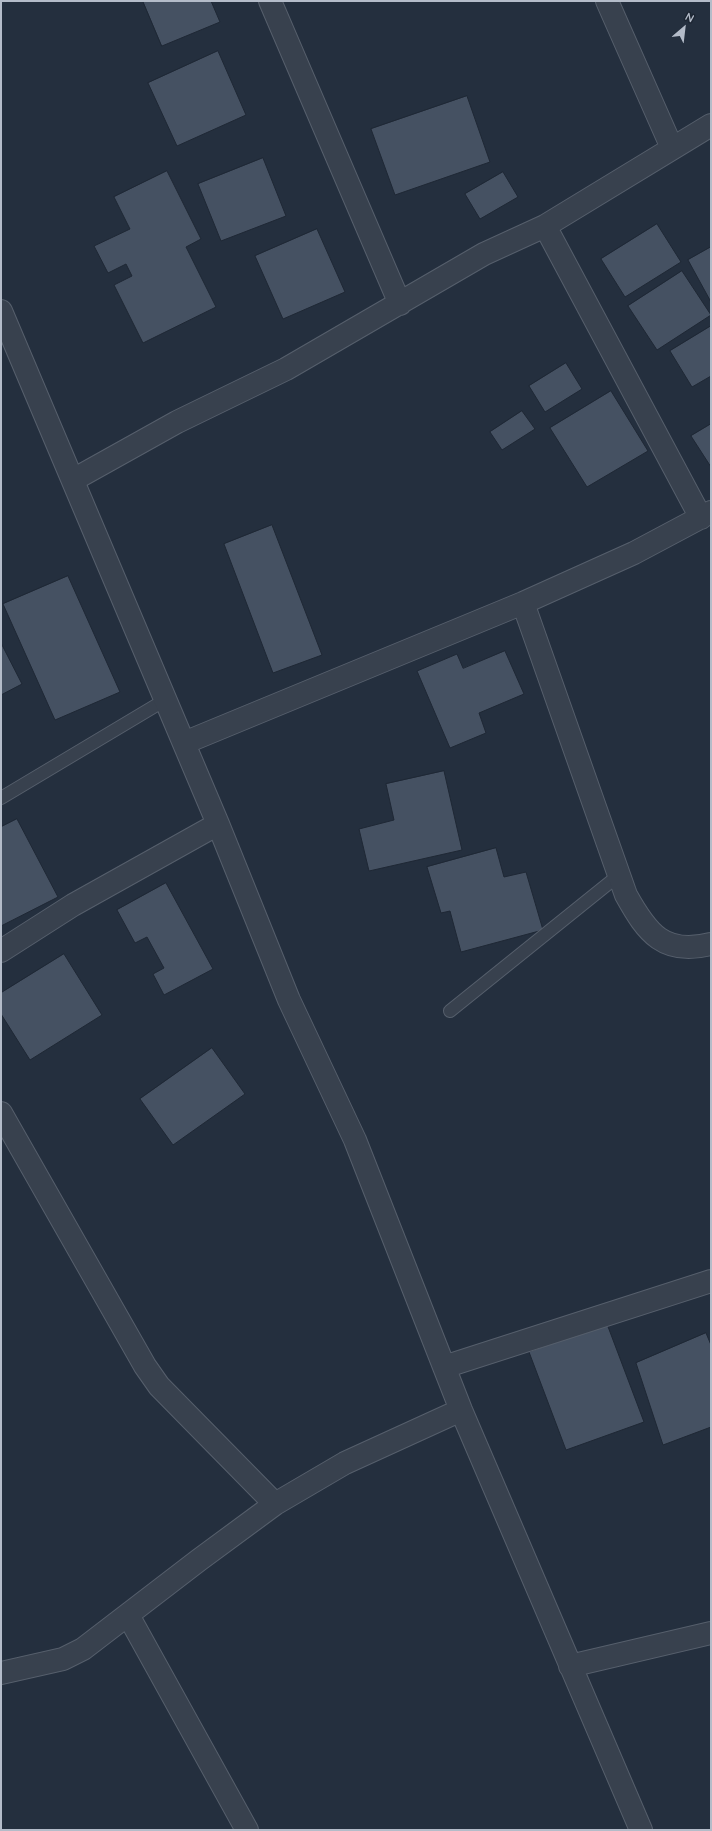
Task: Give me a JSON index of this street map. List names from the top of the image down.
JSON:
{
  "north": "top right"
}
